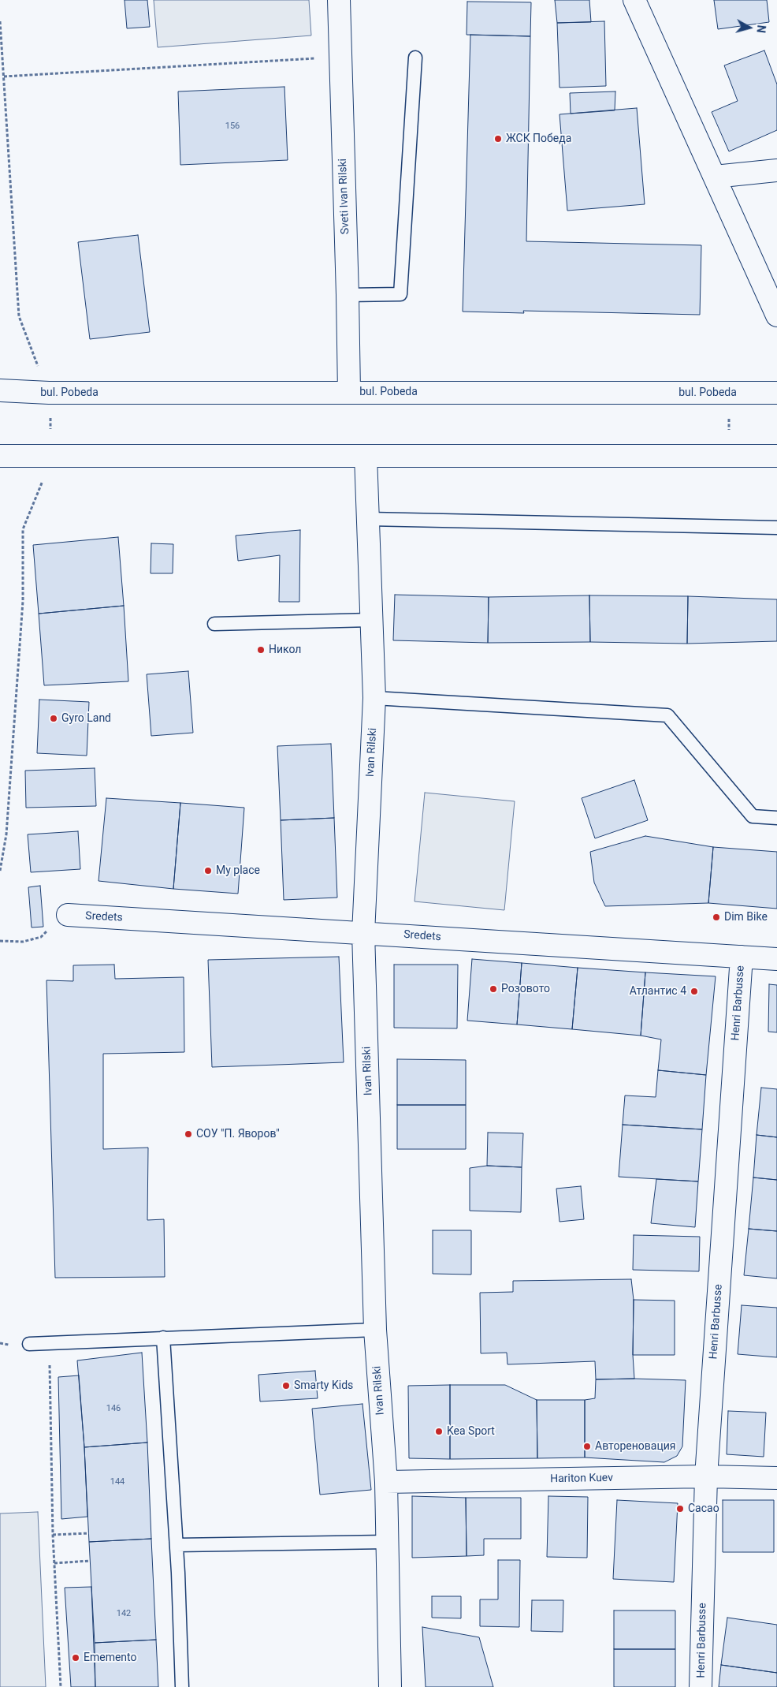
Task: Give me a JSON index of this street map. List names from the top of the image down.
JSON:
{
  "streets": {
    "street": [
      "Sveti Ivan Rilski",
      "bul. Pobeda",
      "Ivan Rilski",
      "Sredets",
      "Henri Barbusse",
      "Hariton Kuev"
    ]
  },
  "crossings": [
    ["Sveti Ivan Rilski", "bul. Pobeda"],
    ["Ivan Rilski", "Sredets"],
    ["Ivan Rilski", "Hariton Kuev"],
    ["Sredets", "Henri Barbusse"],
    ["Henri Barbusse", "Hariton Kuev"]
  ],
  "places": [
    "ЖСК Победа",
    "Никол",
    "Gyro Land",
    "My place",
    "Dim Bike",
    "Розовото",
    "Атлантис 4",
    "СОУ \"П. Яворов\"",
    "Smarty Kids",
    "Kea Sport",
    "Автореновация",
    "Cacao",
    "Ememento"
  ],
  "house_numbers": [
    "156",
    "146",
    "144",
    "142"
  ],
  "north": "right"
}
